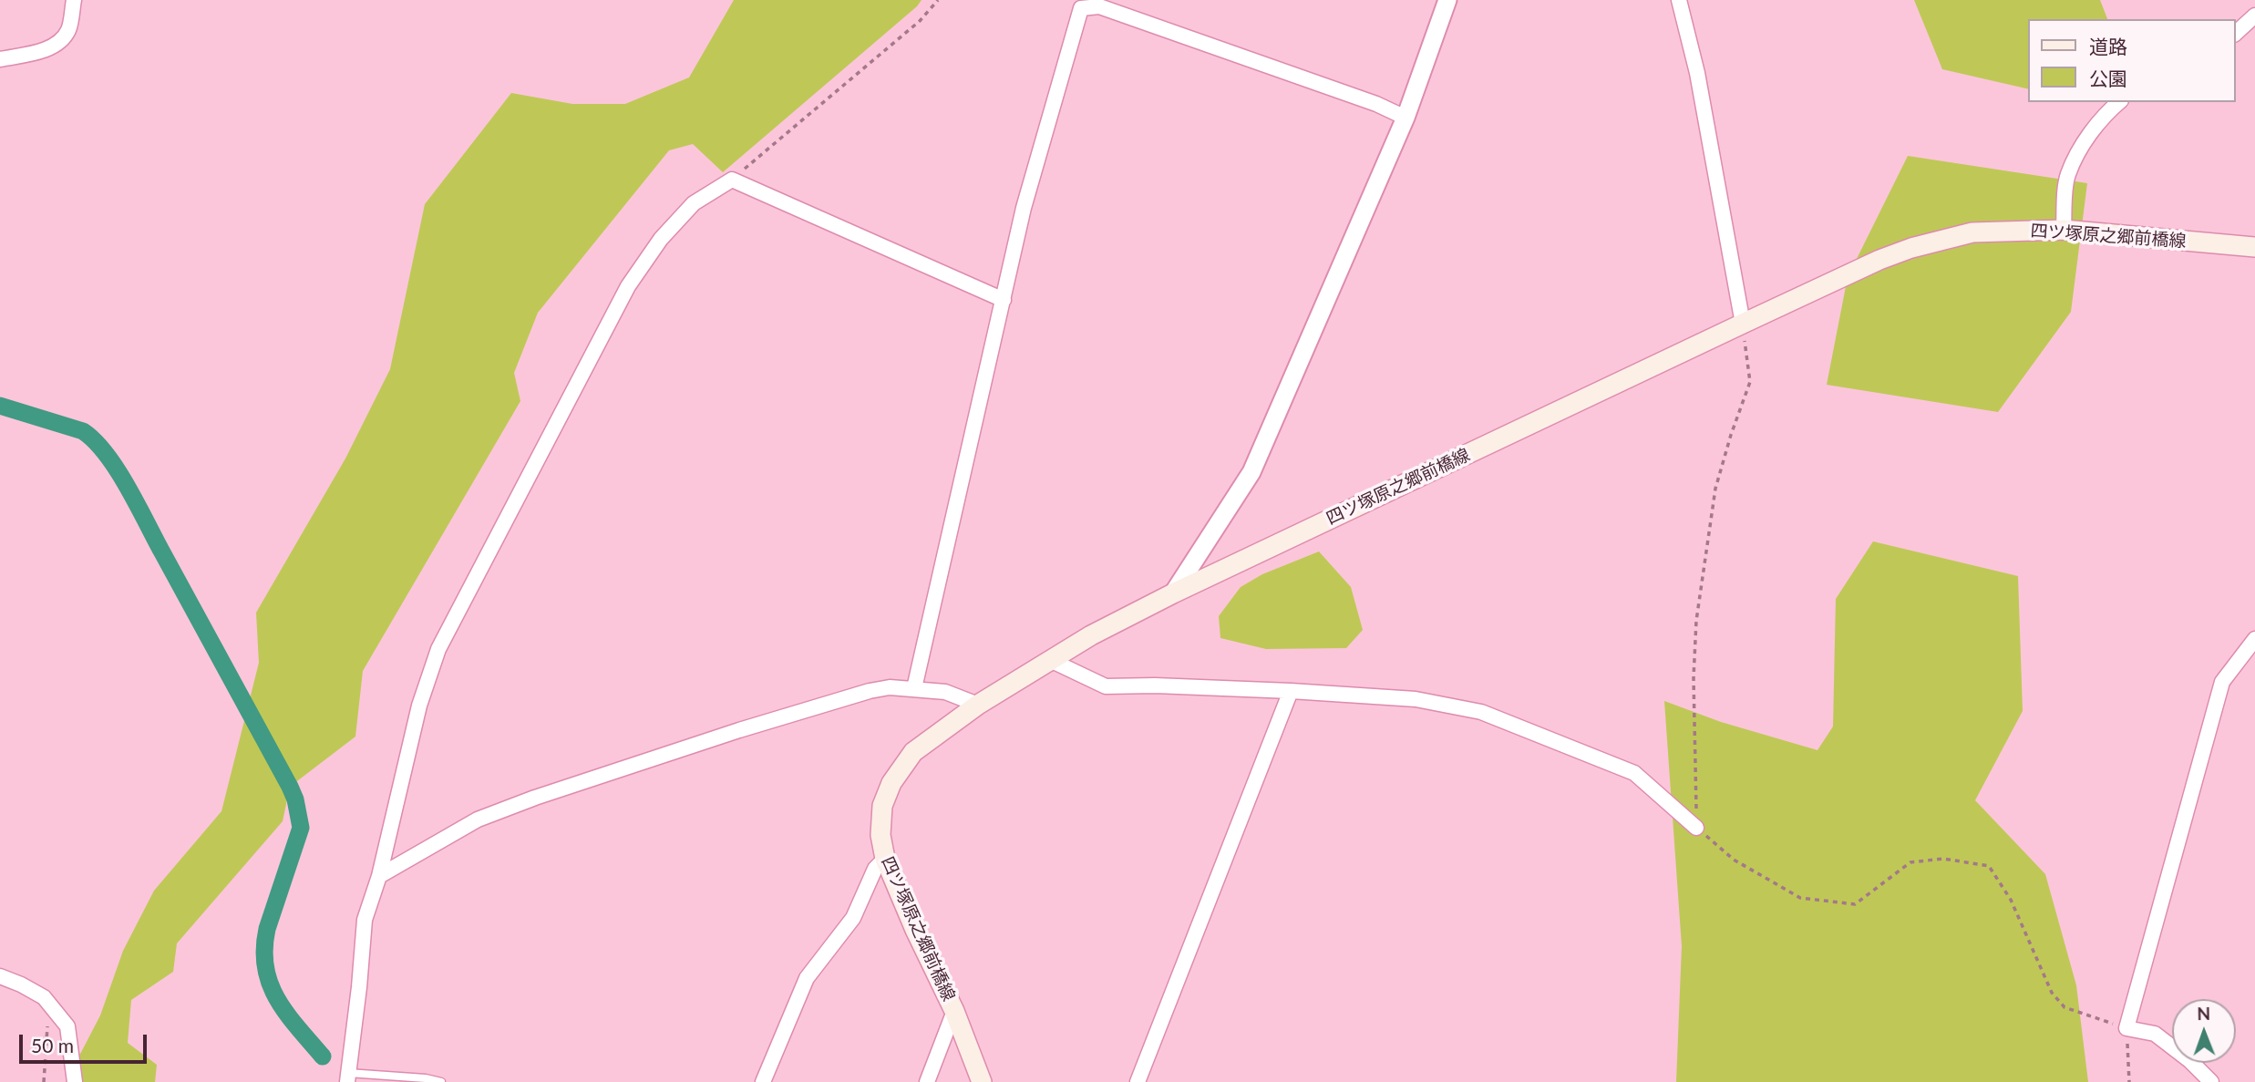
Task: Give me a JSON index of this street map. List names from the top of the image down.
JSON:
{
  "streets": {
    "main road": ["四ツ塚原之郷前橋線"]
  },
  "legend": ["道路", "公園"],
  "scale_bar": "50 m",
  "north": "top"
}
